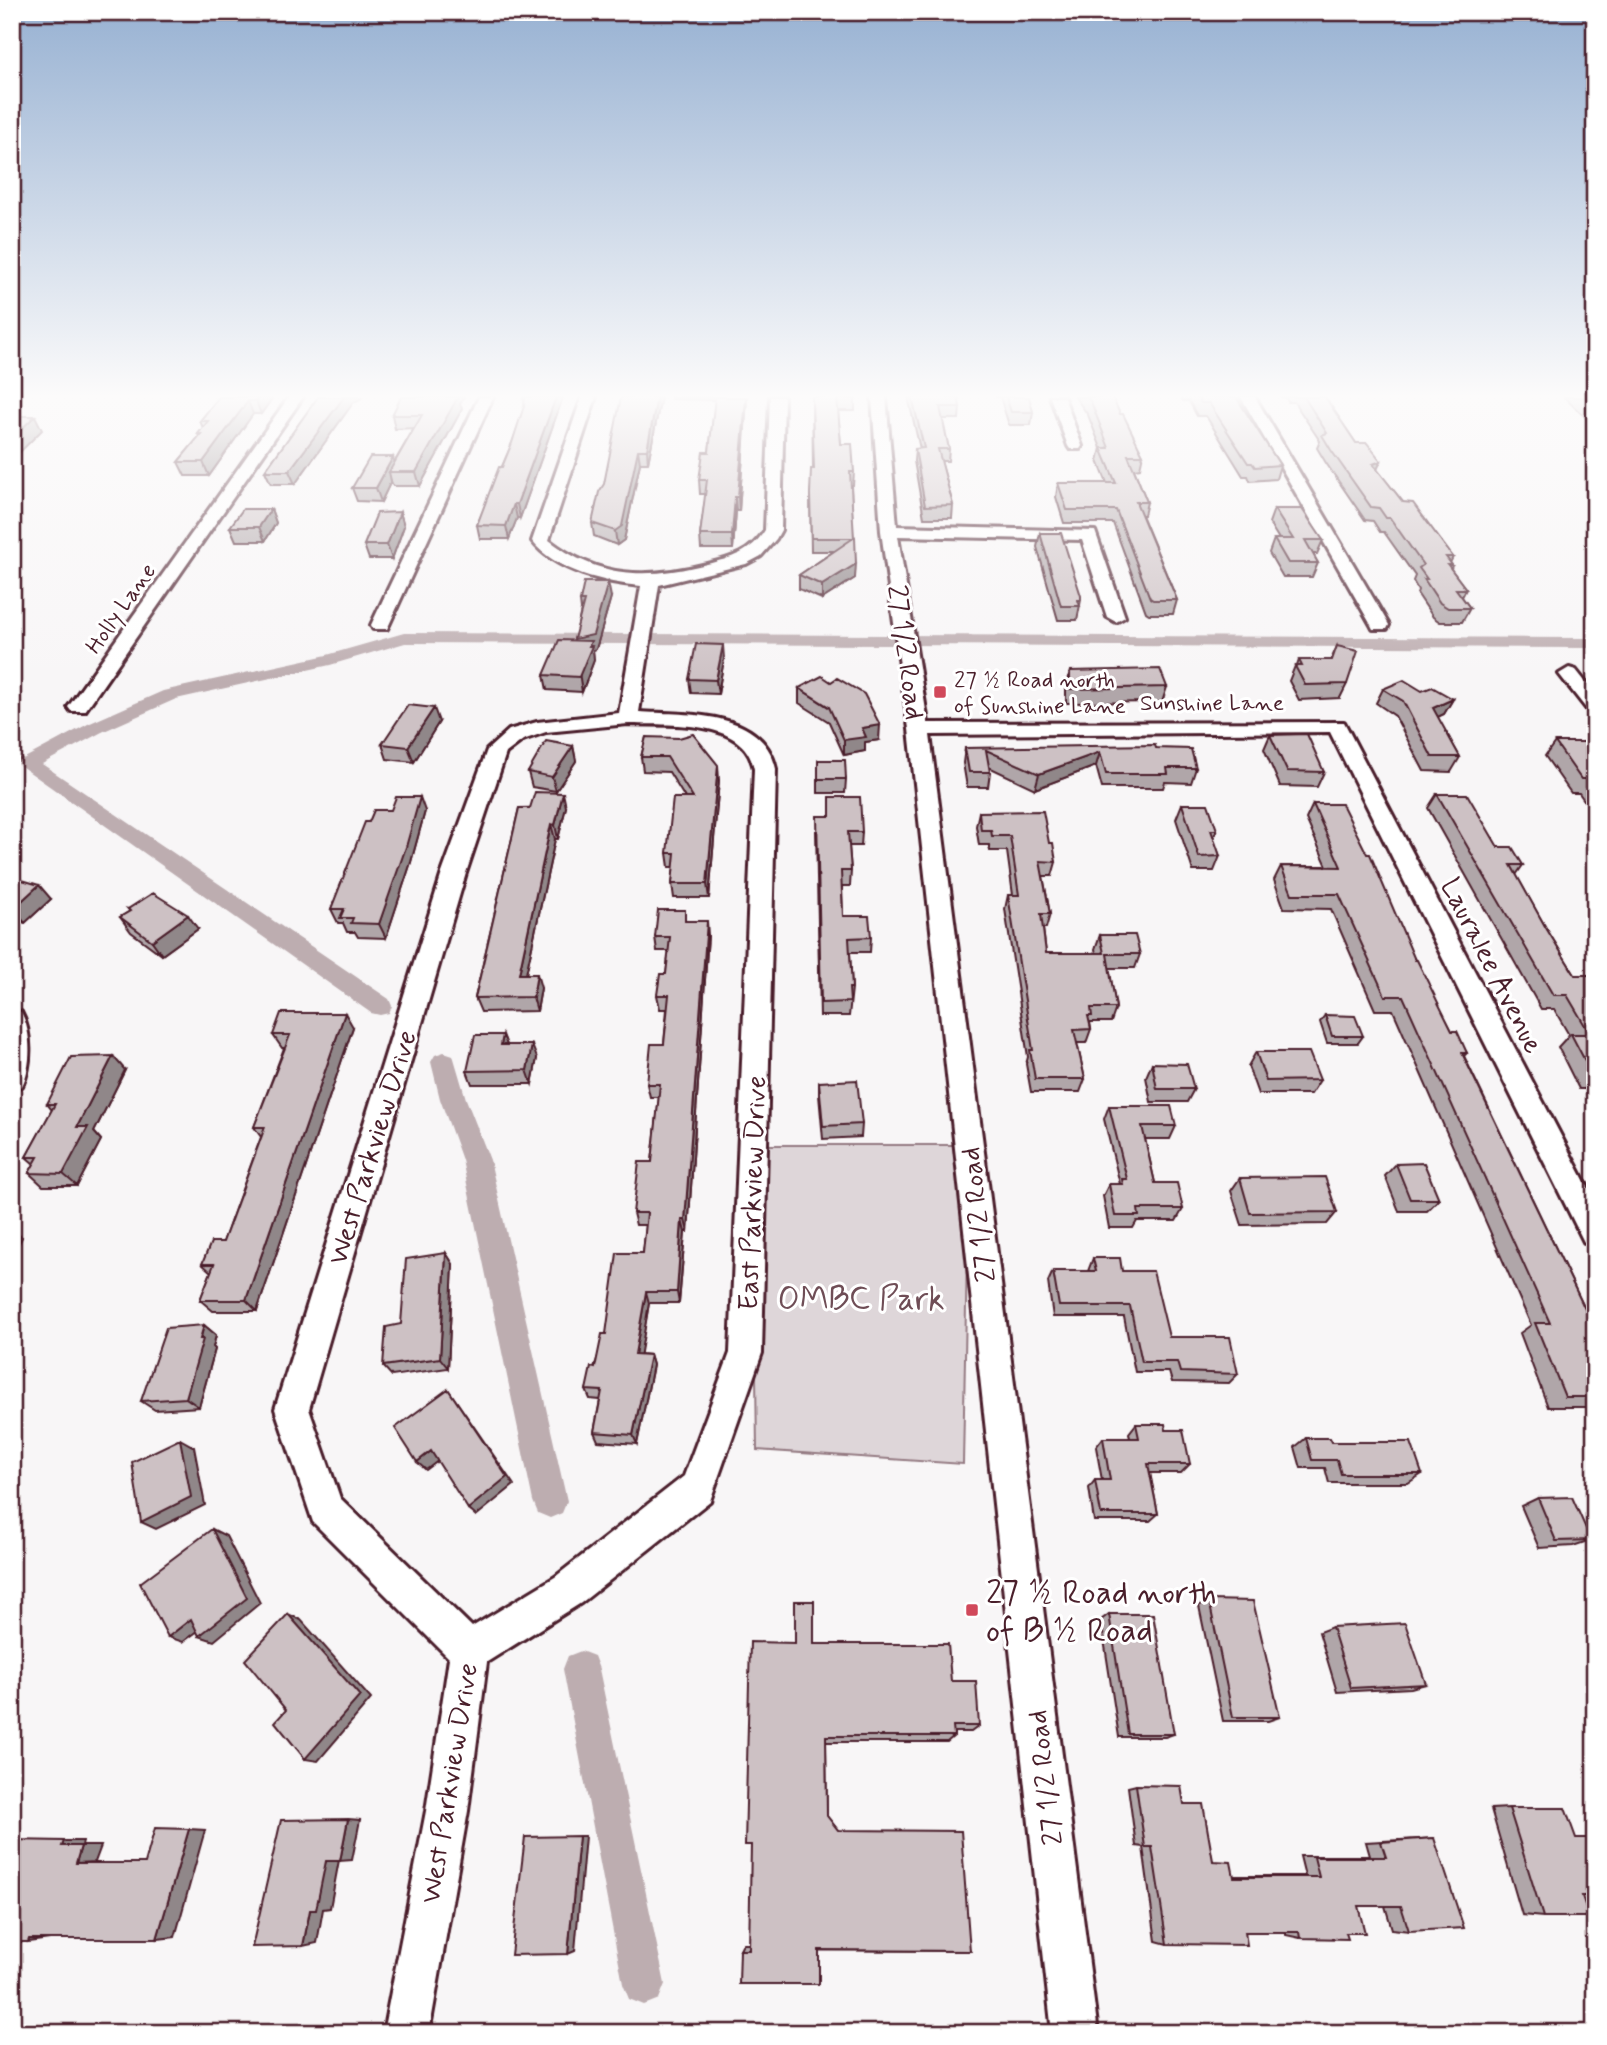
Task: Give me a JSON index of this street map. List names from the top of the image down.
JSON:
{
  "streets": {
    "street": [
      "Holly Lane",
      "27 1/2 Road",
      "Sunshine Lane",
      "Lauralee Avenue",
      "West Parkview Drive",
      "East Parkview Drive"
    ]
  },
  "crossings": [
    ["27 1/2 Road", "Sunshine Lane"],
    ["Sunshine Lane", "Lauralee Avenue"],
    ["West Parkview Drive", "East Parkview Drive"]
  ],
  "parks": ["OMBC Park"],
  "places": {
    "transit": ["27 ½ Road north of Sunshine Lane", "27 ½ Road north of B ½ Road"]
  }
}
